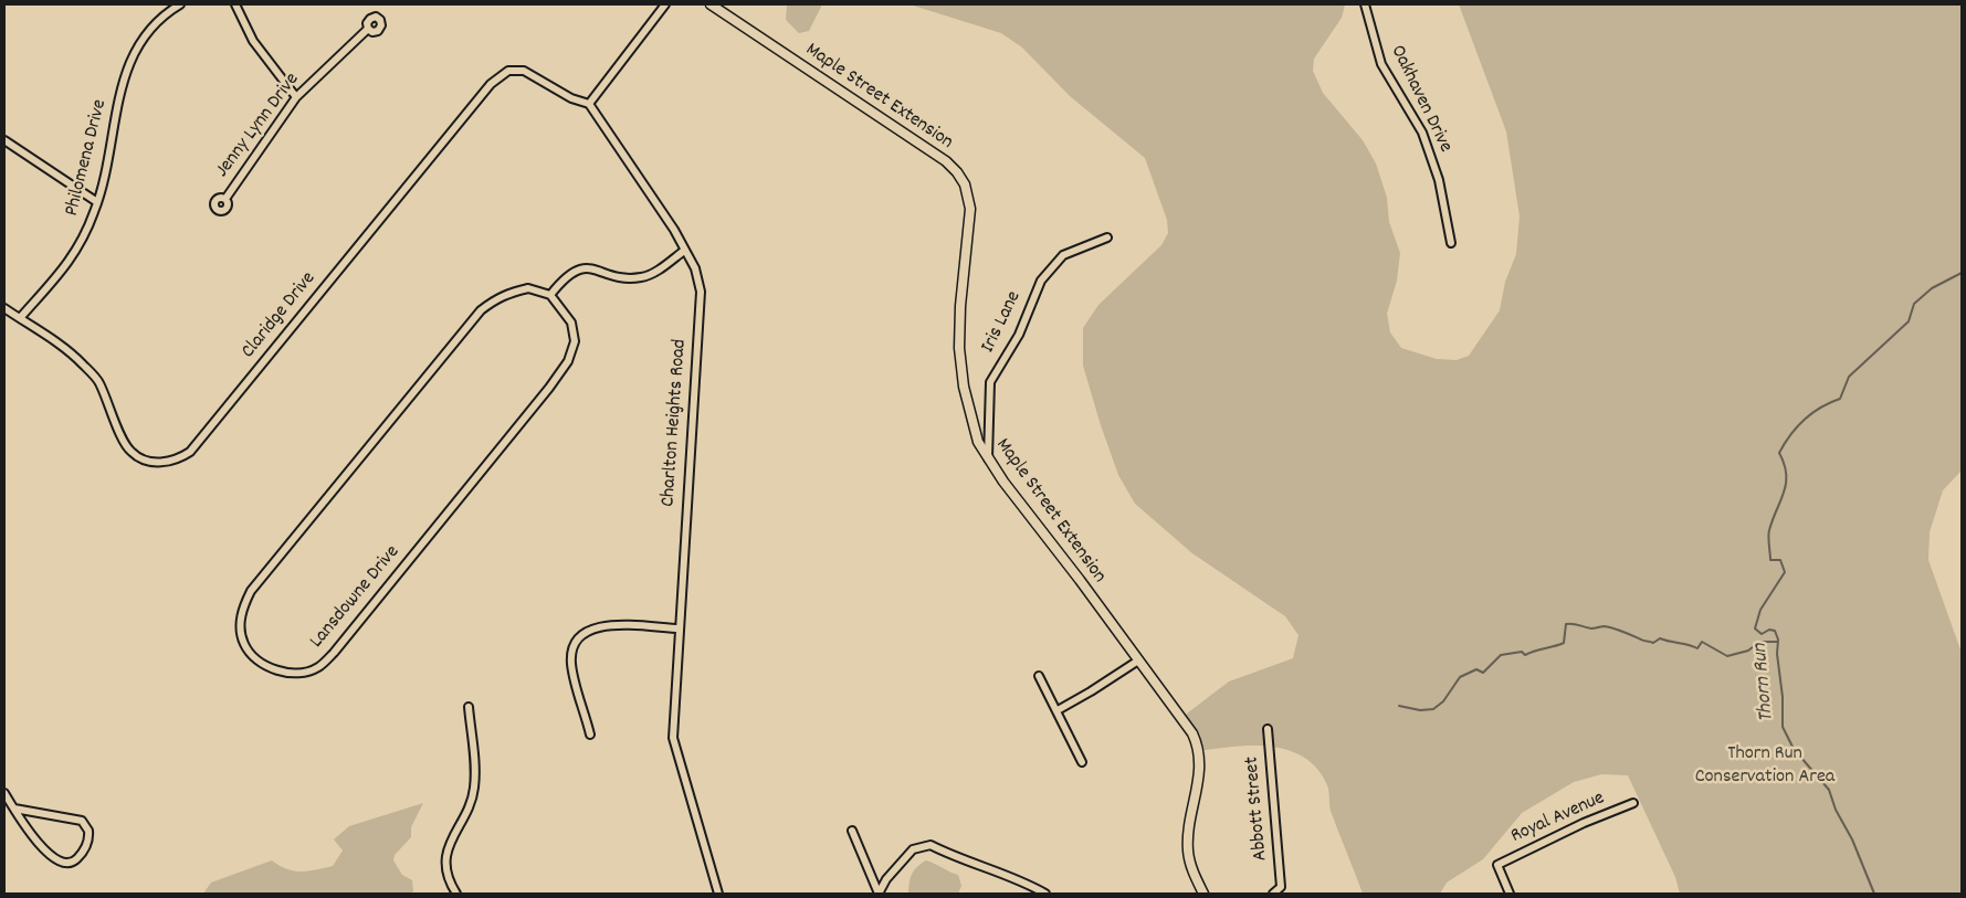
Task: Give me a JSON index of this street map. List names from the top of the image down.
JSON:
{
  "streets": {
    "street": [
      "Maple Street Extension",
      "Oakhaven Drive",
      "Jenny Lynn Drive",
      "Philomena Drive",
      "Claridge Drive",
      "Iris Lane",
      "Charlton Heights Road",
      "Lansdowne Drive",
      "Abbott Street",
      "Royal Avenue"
    ]
  },
  "crossings": [
    ["Maple Street Extension", "Iris Lane"],
    ["Philomena Drive", "Claridge Drive"],
    ["Claridge Drive", "Charlton Heights Road"]
  ],
  "water": ["Thorn Run"],
  "parks": ["Thorn Run Conservation Area"]
}
